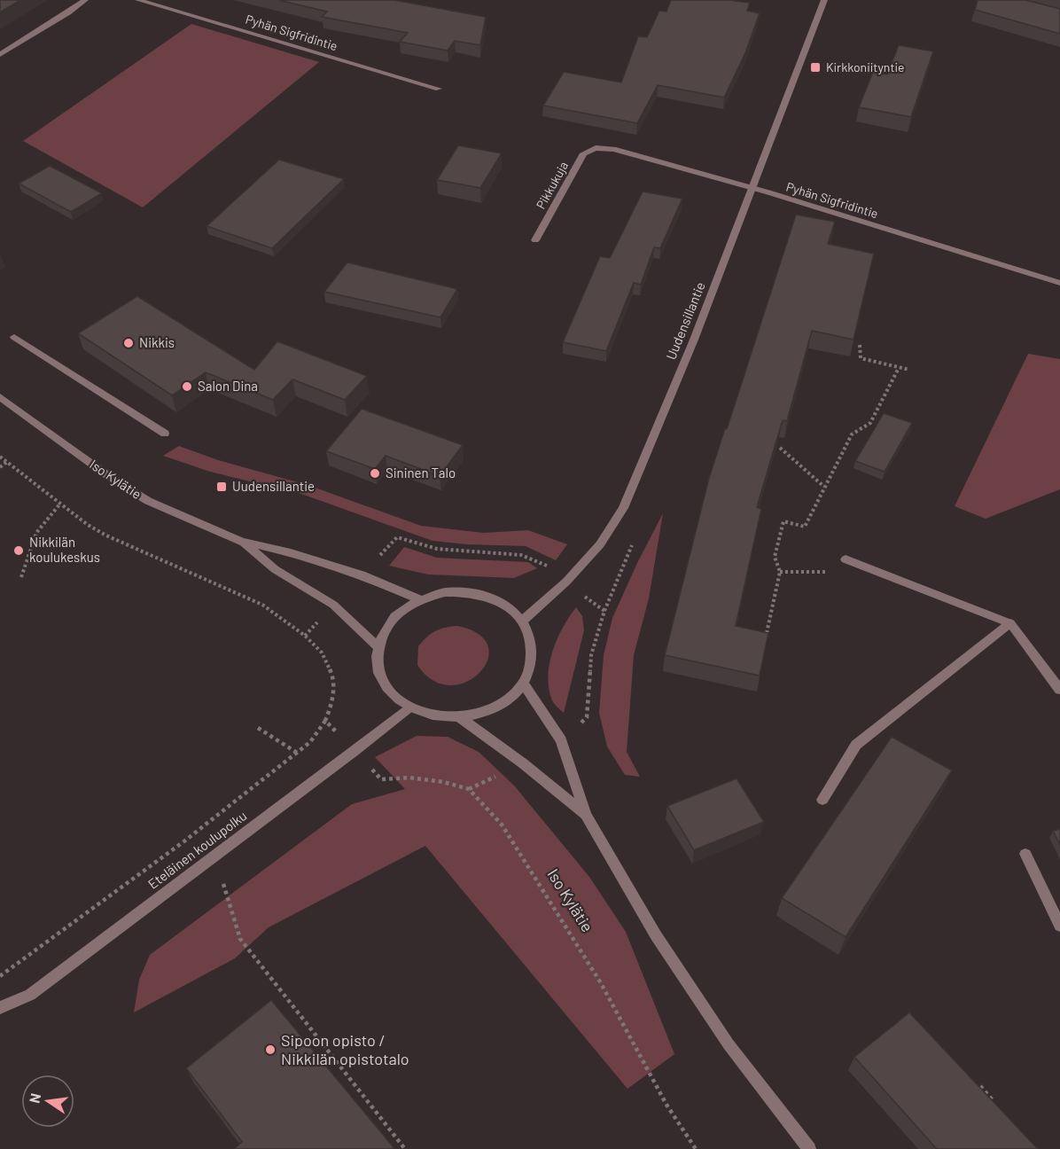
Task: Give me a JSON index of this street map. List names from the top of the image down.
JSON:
{
  "streets": {
    "street": [
      "Pyhän Sigfridintie",
      "Pikkukuja",
      "Uudensillantie",
      "Iso Kylätie",
      "Eteläinen koulupolku"
    ]
  },
  "crossings": [
    ["Pyhän Sigfridintie", "Pikkukuja"],
    ["Pyhän Sigfridintie", "Uudensillantie"],
    ["Uudensillantie", "Iso Kylätie"],
    ["Uudensillantie", "Eteläinen koulupolku"],
    ["Iso Kylätie", "Eteläinen koulupolku"]
  ],
  "places": {
    "transit": ["Kirkkoniityntie", "Uudensillantie"],
    "other": [
      "Nikkis",
      "Salon Dina",
      "Sininen Talo",
      "Nikkilän koulukeskus",
      "Sipoon opisto / Nikkilän opistotalo"
    ]
  },
  "north": "left"
}
